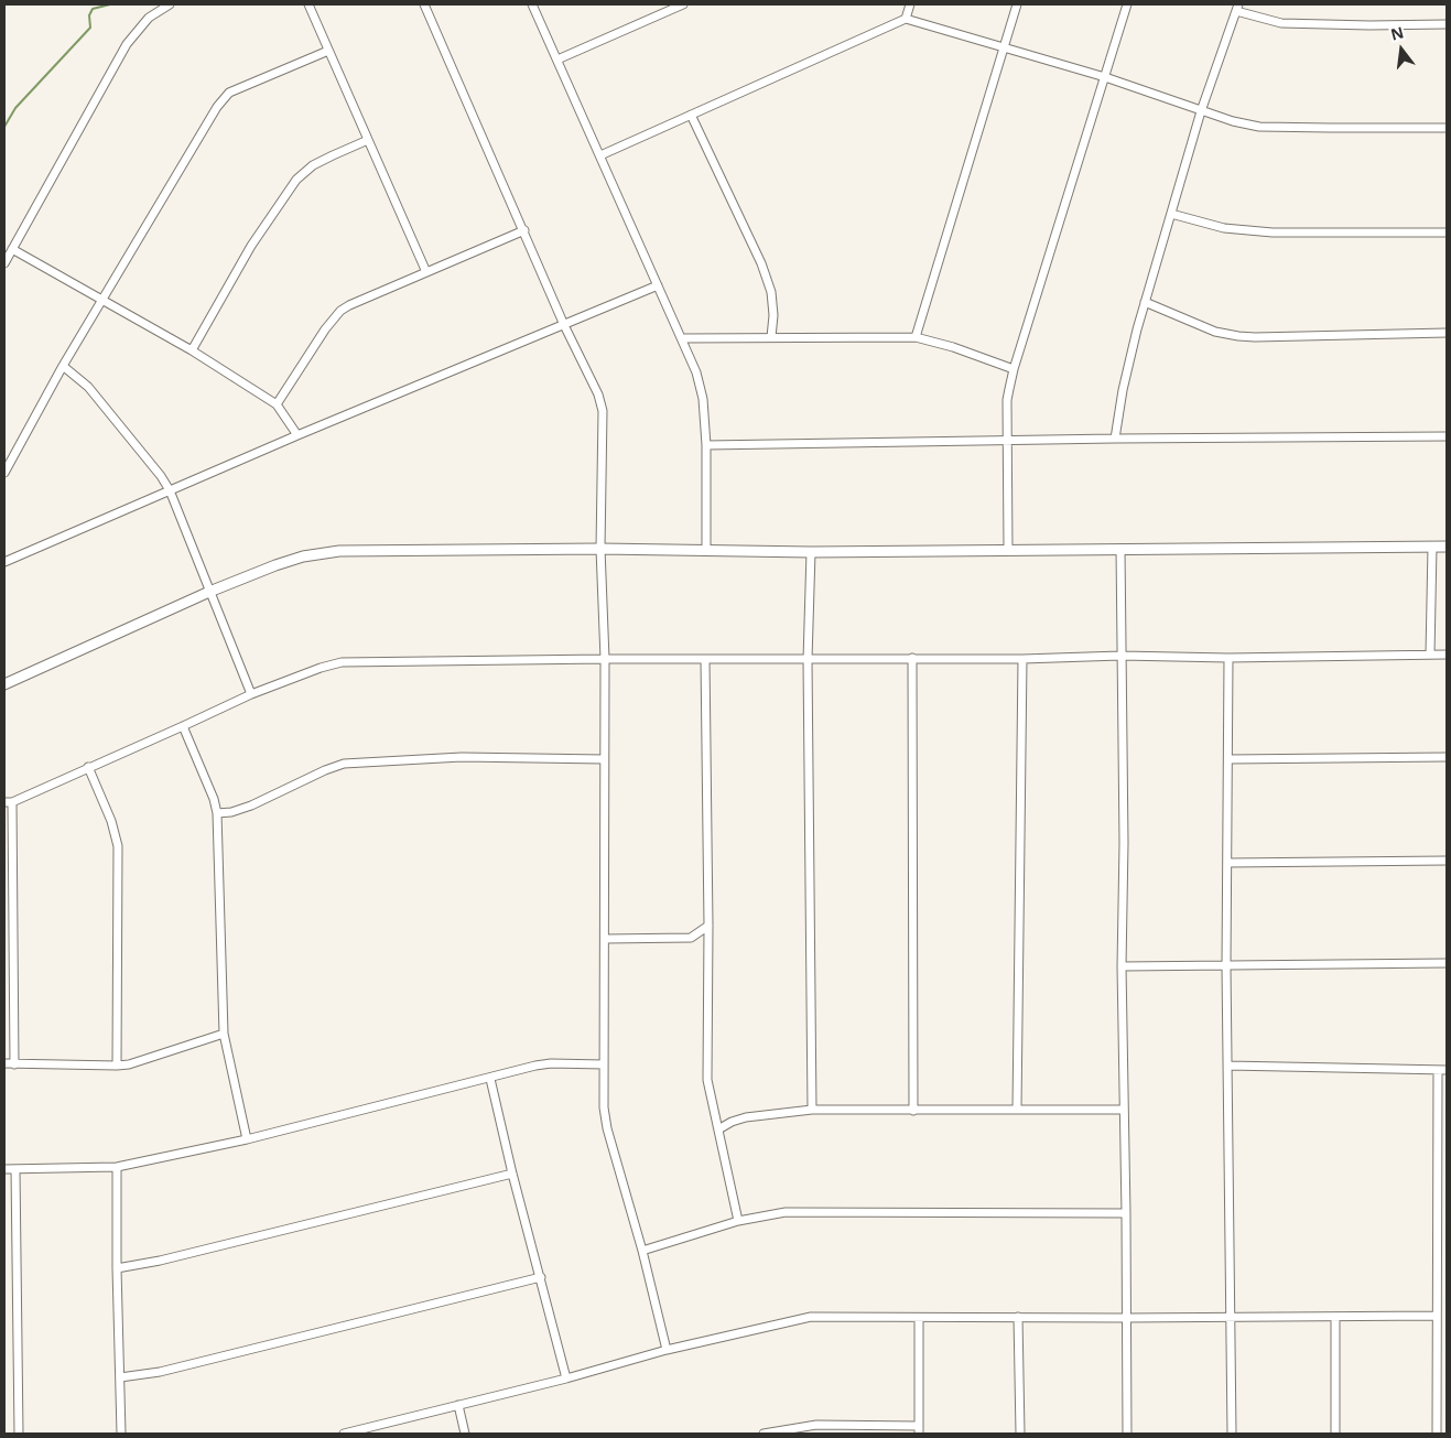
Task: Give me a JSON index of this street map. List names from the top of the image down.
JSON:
{
  "north": "top"
}
